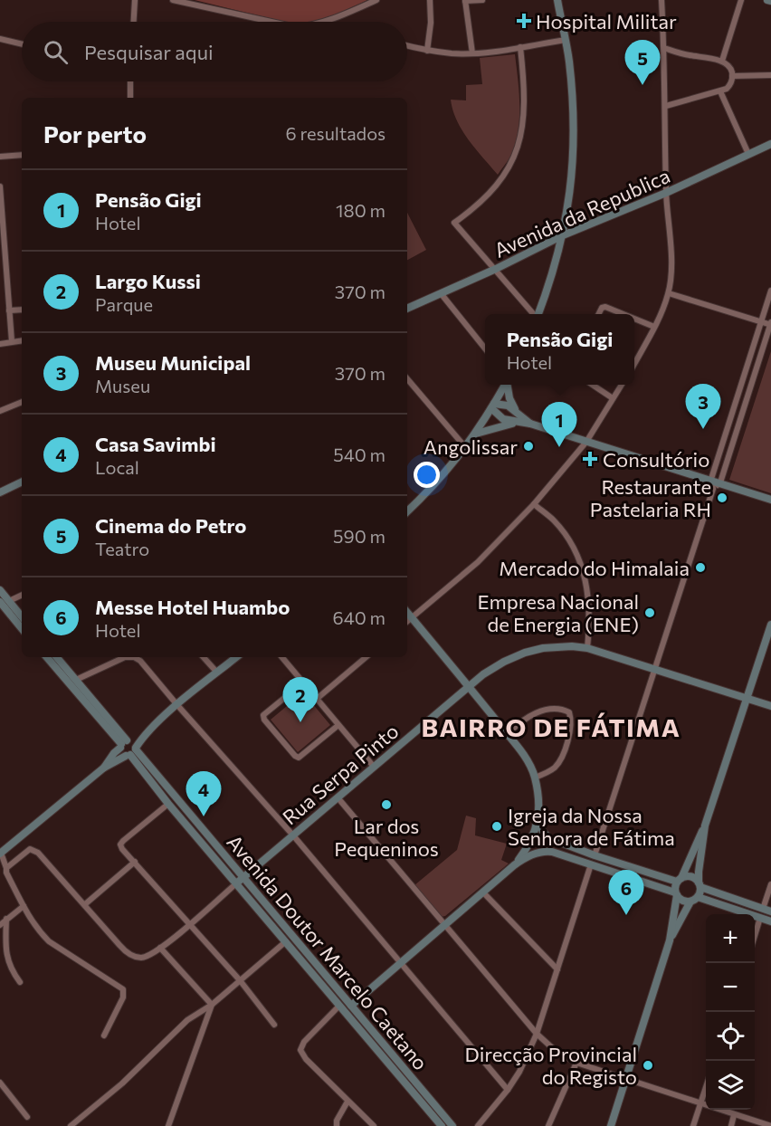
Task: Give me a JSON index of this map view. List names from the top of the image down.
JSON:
{
  "streets": {
    "street": ["Avenida da Republica", "Rua Serpa Pinto", "Avenida Doutor Marcelo Caetano"]
  },
  "crossings": [
    ["Rua Serpa Pinto", "Avenida Doutor Marcelo Caetano"]
  ],
  "districts": ["BAIRRO DE FÁTIMA"],
  "places": {
    "health": ["Hospital Militar", "Consultório"],
    "other": [
      "Angolissar",
      "Restaurante Pastelaria RH",
      "Mercado do Himalaia",
      "Empresa Nacional de Energia (ENE)",
      "Lar dos Pequeninos",
      "Igreja da Nossa Senhora de Fátima",
      "Direcção Provincial do Registo"
    ]
  },
  "page": {
    "search": "Pesquisar aqui",
    "pins": [
      "5",
      "3",
      "1",
      "2",
      "4",
      "6"
    ],
    "heading": ["Por perto", "6 resultados"],
    "list": [
      {
        "mark": "1",
        "name": "Pensão Gigi",
        "note": "Hotel",
        "value": "180 m"
      },
      {
        "mark": "2",
        "name": "Largo Kussi",
        "note": "Parque",
        "value": "370 m"
      },
      {
        "mark": "3",
        "name": "Museu Municipal",
        "note": "Museu",
        "value": "370 m"
      },
      {
        "mark": "4",
        "name": "Casa Savimbi",
        "note": "Local",
        "value": "540 m"
      },
      {
        "mark": "5",
        "name": "Cinema do Petro",
        "note": "Teatro",
        "value": "590 m"
      },
      {
        "mark": "6",
        "name": "Messe Hotel Huambo",
        "note": "Hotel",
        "value": "640 m"
      }
    ],
    "popup": ["Pensão Gigi", "Hotel"],
    "map_buttons": ["+", "−"]
  }
}
